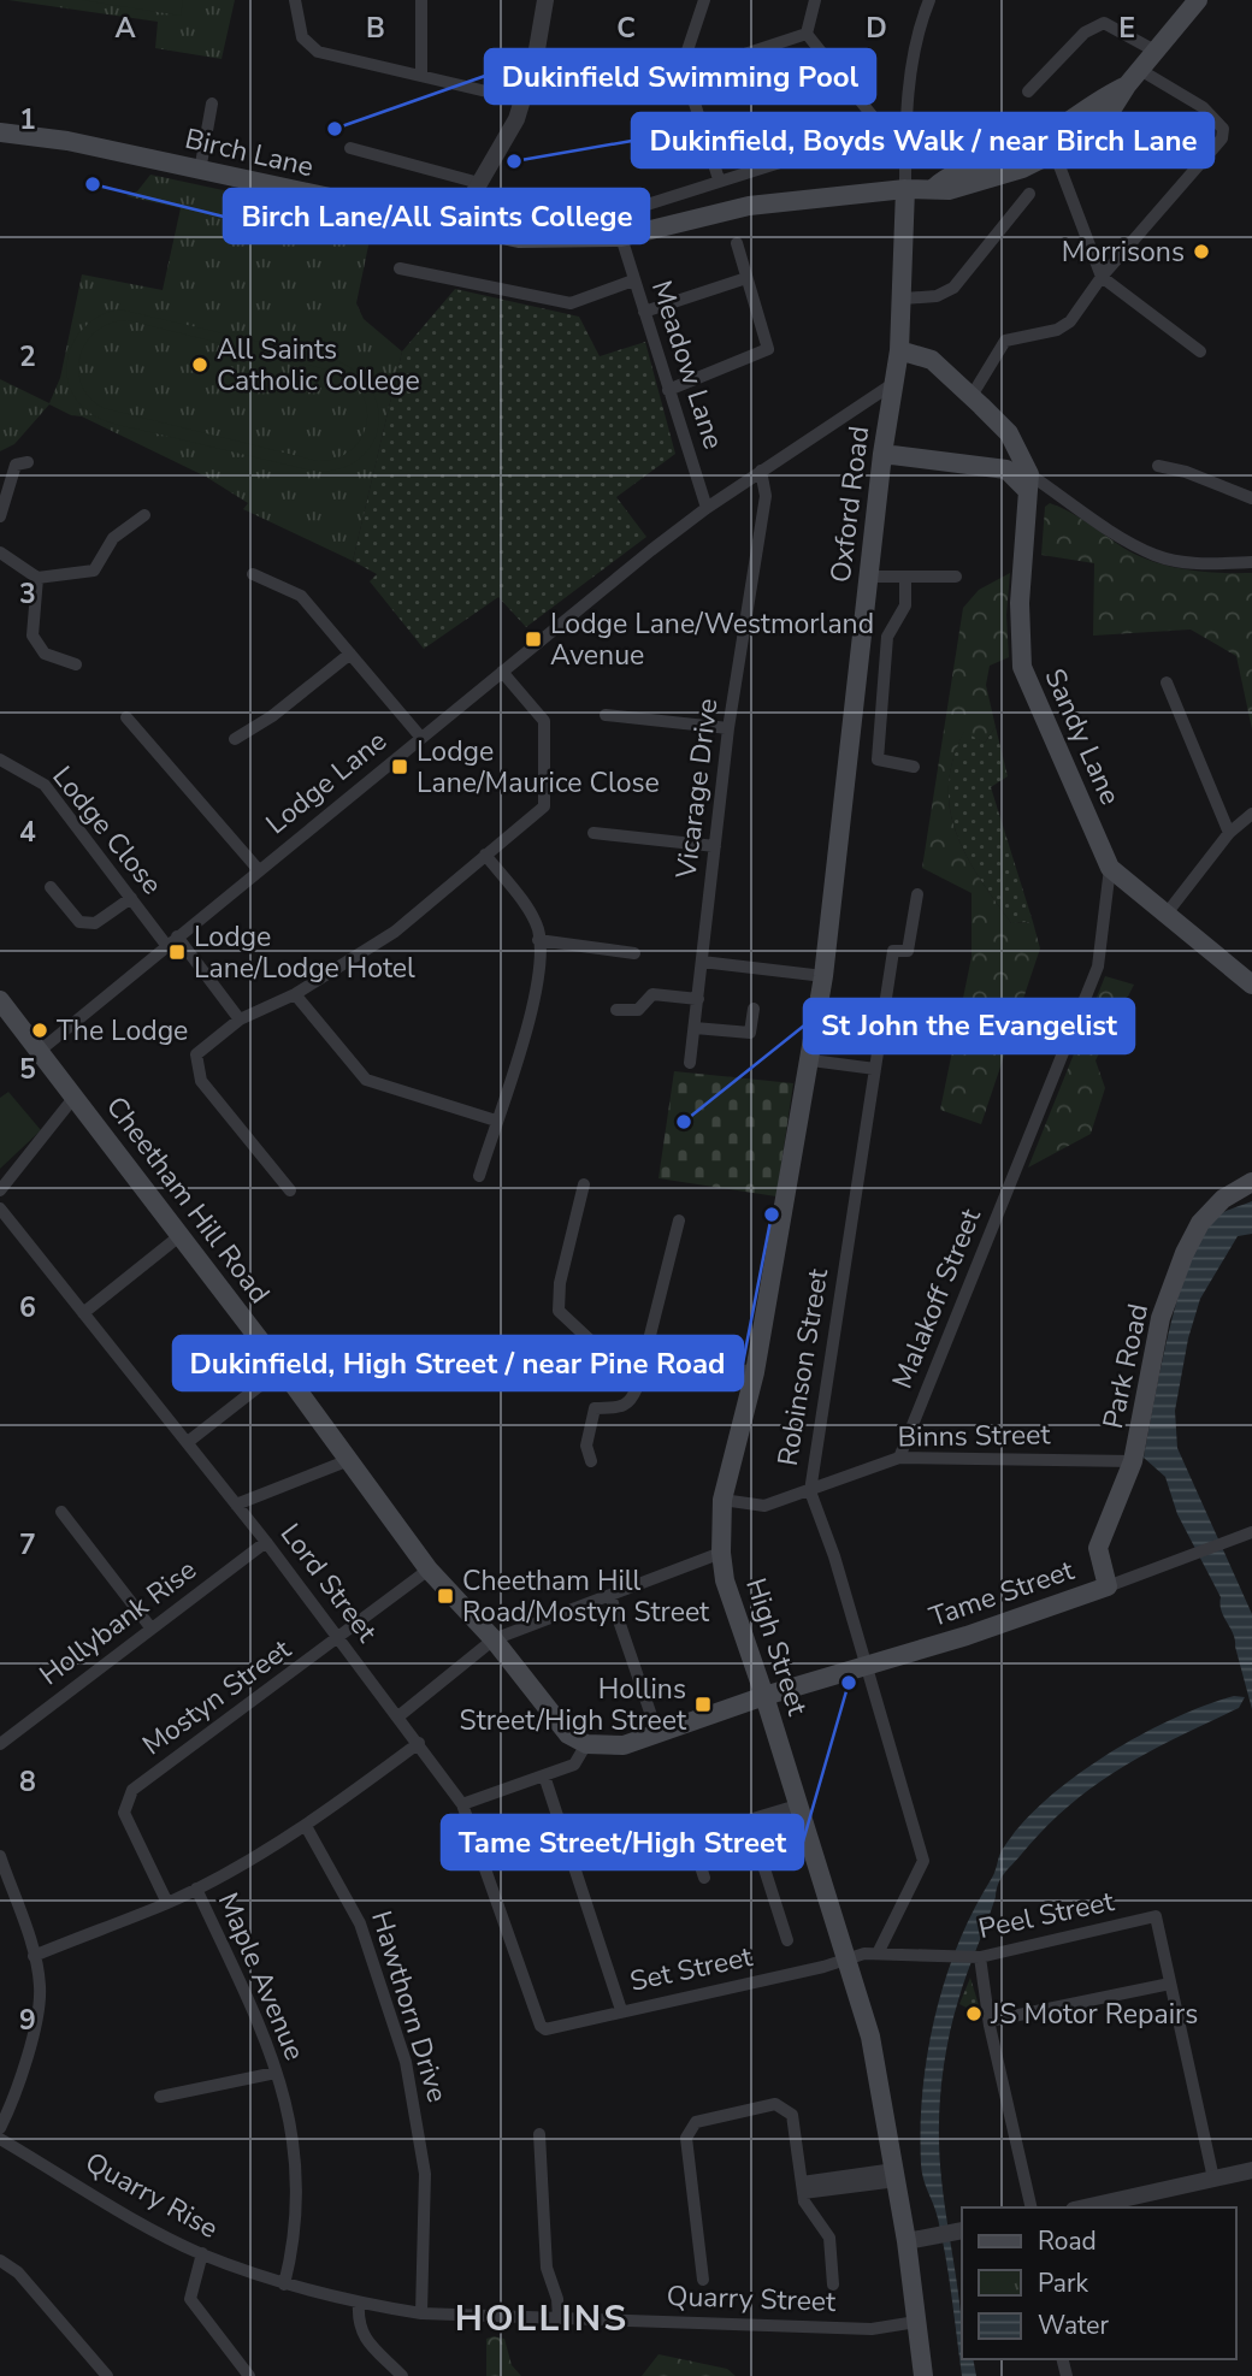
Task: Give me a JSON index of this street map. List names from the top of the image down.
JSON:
{
  "streets": {
    "main road": [
      "Birch Lane",
      "Oxford Road",
      "Sandy Lane",
      "Cheetham Hill Road",
      "Park Road",
      "Tame Street",
      "High Street"
    ],
    "street": [
      "Meadow Lane",
      "Lodge Lane",
      "Vicarage Drive",
      "Lodge Close",
      "Malakoff Street",
      "Robinson Street",
      "Binns Street",
      "Lord Street",
      "Hollybank Rise",
      "Mostyn Street",
      "Peel Street",
      "Set Street",
      "Maple Avenue",
      "Hawthorn Drive",
      "Quarry Rise",
      "Quarry Street"
    ]
  },
  "crossings": [
    ["Birch Lane", "Meadow Lane"],
    ["Birch Lane", "Oxford Road"],
    ["Meadow Lane", "Lodge Lane"],
    ["Oxford Road", "Lodge Lane"],
    ["Oxford Road", "High Street"],
    ["Sandy Lane", "Malakoff Street"],
    ["Lodge Lane", "Vicarage Drive"],
    ["Lodge Lane", "Lodge Close"],
    ["Lodge Lane", "Cheetham Hill Road"],
    ["Cheetham Hill Road", "Tame Street"],
    ["Cheetham Hill Road", "Mostyn Street"],
    ["Malakoff Street", "Binns Street"],
    ["Park Road", "Binns Street"],
    ["Park Road", "Tame Street"],
    ["Robinson Street", "Binns Street"],
    ["Robinson Street", "Tame Street"],
    ["Robinson Street", "Peel Street"],
    ["Binns Street", "High Street"],
    ["Lord Street", "Hollybank Rise"],
    ["Lord Street", "Mostyn Street"],
    ["Lord Street", "Set Street"],
    ["Tame Street", "High Street"],
    ["High Street", "Peel Street"],
    ["High Street", "Set Street"],
    ["High Street", "Quarry Street"],
    ["Peel Street", "Set Street"],
    ["Maple Avenue", "Quarry Rise"],
    ["Maple Avenue", "Quarry Street"],
    ["Hawthorn Drive", "Quarry Street"],
    ["Quarry Rise", "Quarry Street"]
  ],
  "districts": ["HOLLINS"],
  "places": {
    "other": [
      "Dukinfield Swimming Pool",
      "Dukinfield, Boyds Walk / near Birch Lane",
      "Birch Lane/All Saints College",
      "Morrisons",
      "All Saints Catholic College",
      "The Lodge",
      "St John the Evangelist",
      "Dukinfield, High Street / near Pine Road",
      "Tame Street/High Street",
      "JS Motor Repairs"
    ],
    "transit": [
      "Lodge Lane/Westmorland Avenue",
      "Lodge Lane/Maurice Close",
      "Lodge Lane/Lodge Hotel",
      "Cheetham Hill Road/Mostyn Street",
      "Hollins Street/High Street"
    ]
  },
  "legend": ["Road", "Park", "Water"],
  "grid": {
    "columns": [
      "A",
      "B",
      "C",
      "D",
      "E"
    ],
    "rows": [
      "1",
      "2",
      "3",
      "4",
      "5",
      "6",
      "7",
      "8",
      "9"
    ]
  }
}
